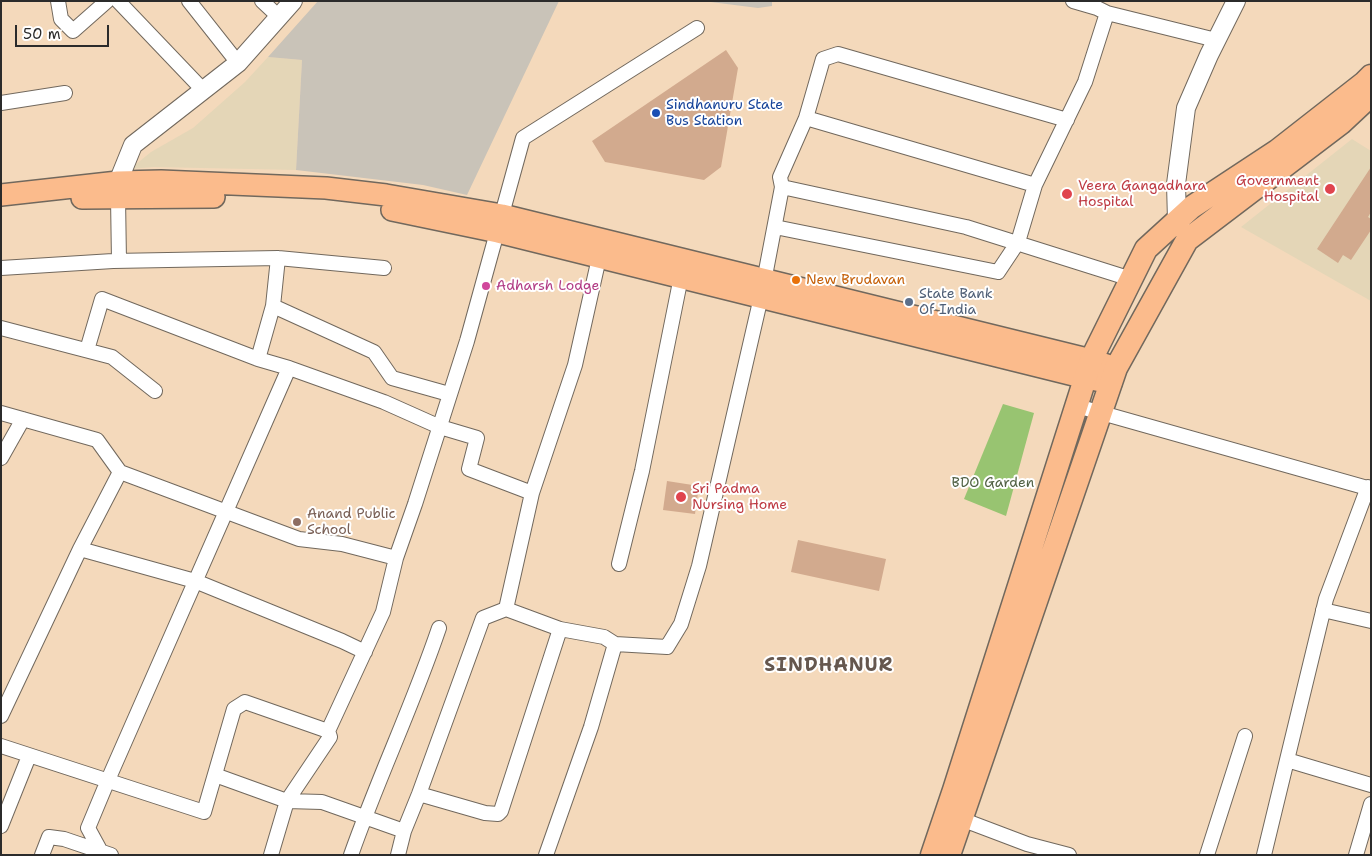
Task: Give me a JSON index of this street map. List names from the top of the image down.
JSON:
{
  "districts": ["SINDHANUR"],
  "parks": ["BDO Garden"],
  "places": [
    "Sindhanuru State Bus Station",
    "Government Hospital",
    "Veera Gangadhara Hospital",
    "New Brudavan",
    "Adharsh Lodge",
    "State Bank Of India",
    "Sri Padma Nursing Home",
    "Anand Public School"
  ],
  "scale_bar": "50 m"
}
